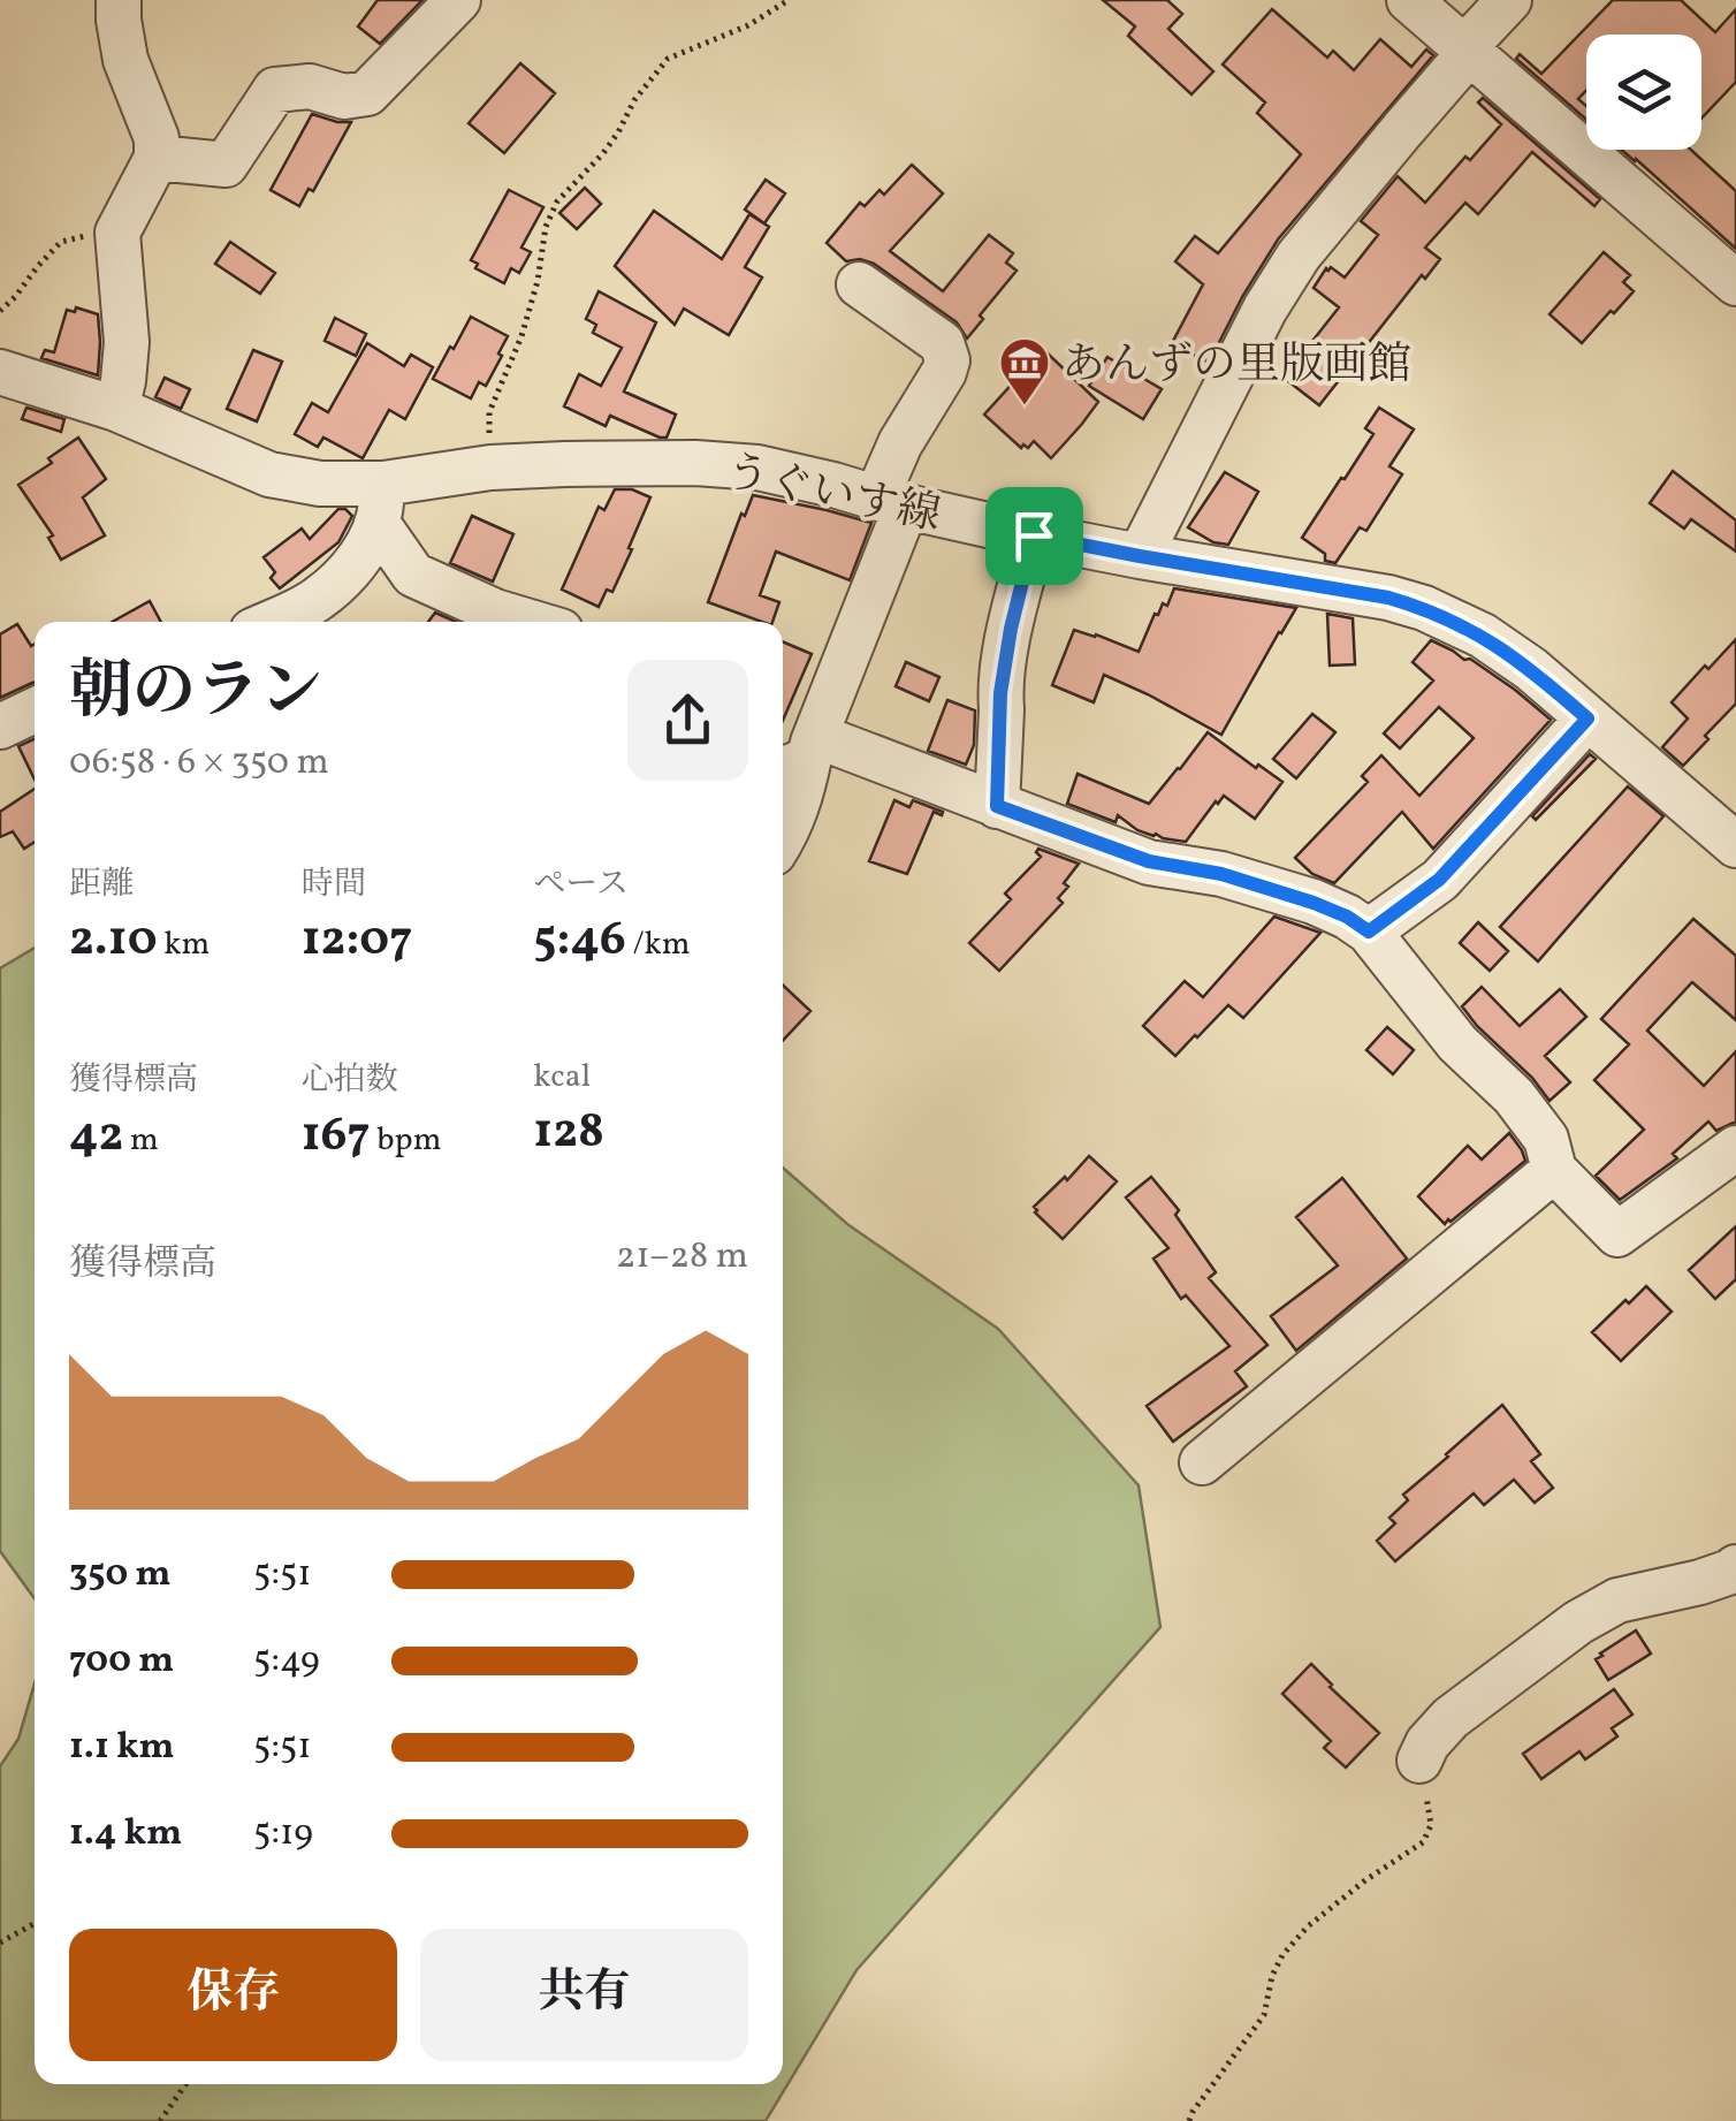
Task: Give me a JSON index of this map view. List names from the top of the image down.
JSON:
{
  "streets": {
    "street": ["うぐいす線"]
  },
  "places": {
    "museum": ["あんずの里版画館"]
  },
  "page": {
    "heading": ["朝のラン", "06:58 · 6 × 350 m"],
    "stats": [
      ["距離", "2.10 km"],
      ["時間", "12:07"],
      ["ペース", "5:46 /km"],
      ["獲得標高", "42 m"],
      ["心拍数", "167 bpm"],
      ["kcal", "128"]
    ],
    "chart": ["獲得標高", "21–28 m"],
    "list": [
      {
        "name": "350 m",
        "note": "5:51"
      },
      {
        "name": "700 m",
        "note": "5:49"
      },
      {
        "name": "1.1 km",
        "note": "5:51"
      },
      {
        "name": "1.4 km",
        "note": "5:19"
      }
    ],
    "buttons": ["保存", "共有"]
  }
}
